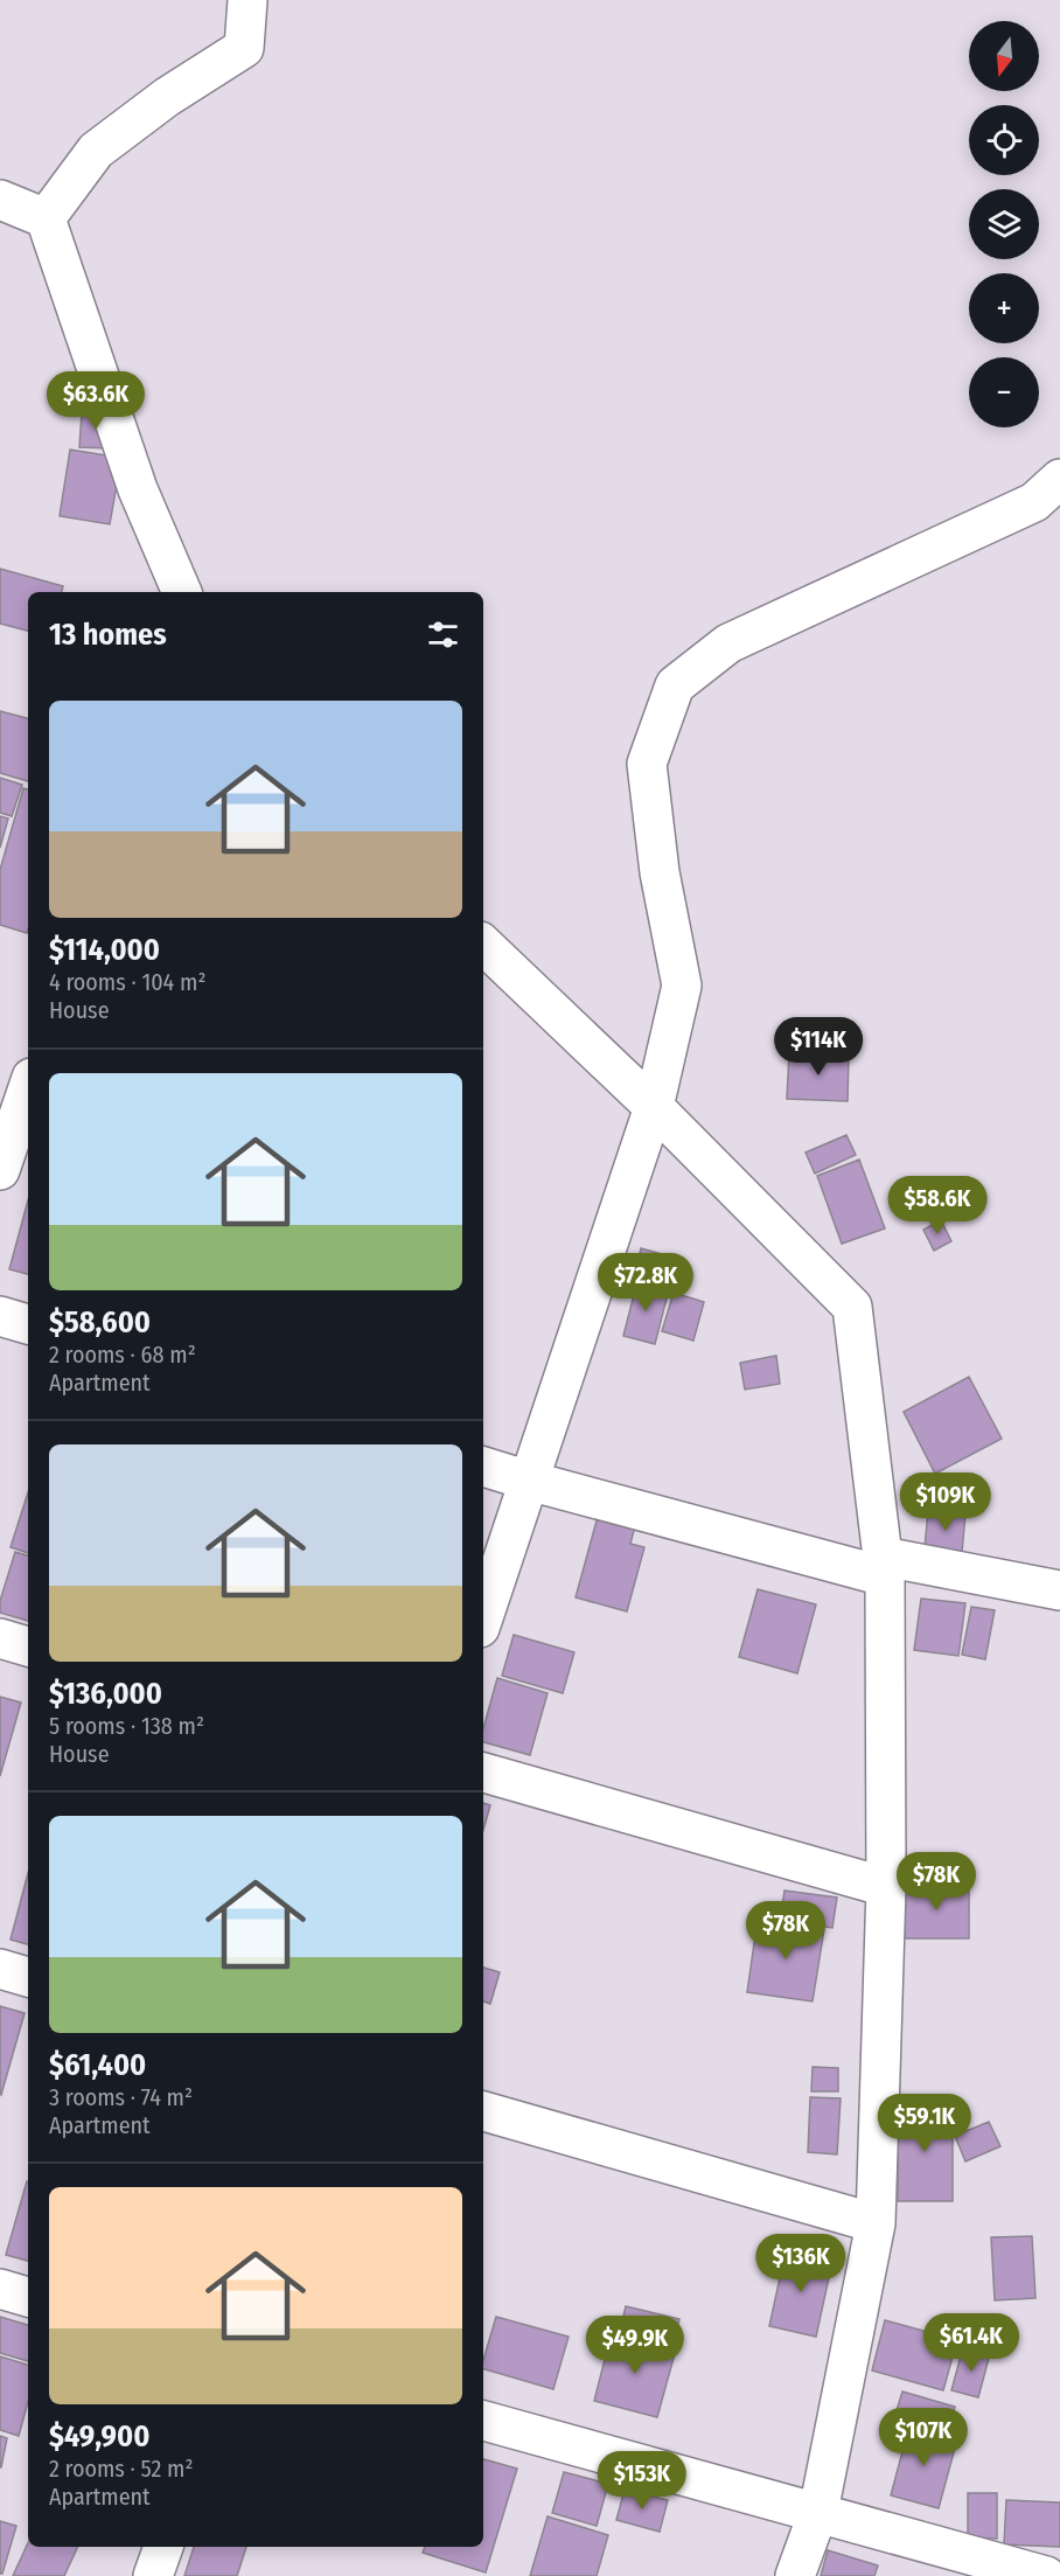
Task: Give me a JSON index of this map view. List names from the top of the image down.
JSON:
{
  "north": "bottom",
  "page": {
    "map_buttons": ["+", "−"],
    "price": [
      "$63.6K",
      "$114K",
      "$58.6K",
      "$72.8K",
      "$109K",
      "$78K",
      "$78K",
      "$59.1K",
      "$136K",
      "$61.4K",
      "$49.9K",
      "$107K",
      "$153K"
    ],
    "heading": "13 homes",
    "list": [
      {
        "name": "$114,000",
        "note": "4 rooms · 104 m² · House"
      },
      {
        "name": "$58,600",
        "note": "2 rooms · 68 m² · Apartment"
      },
      {
        "name": "$136,000",
        "note": "5 rooms · 138 m² · House"
      },
      {
        "name": "$61,400",
        "note": "3 rooms · 74 m² · Apartment"
      },
      {
        "name": "$49,900",
        "note": "2 rooms · 52 m² · Apartment"
      }
    ]
  }
}
